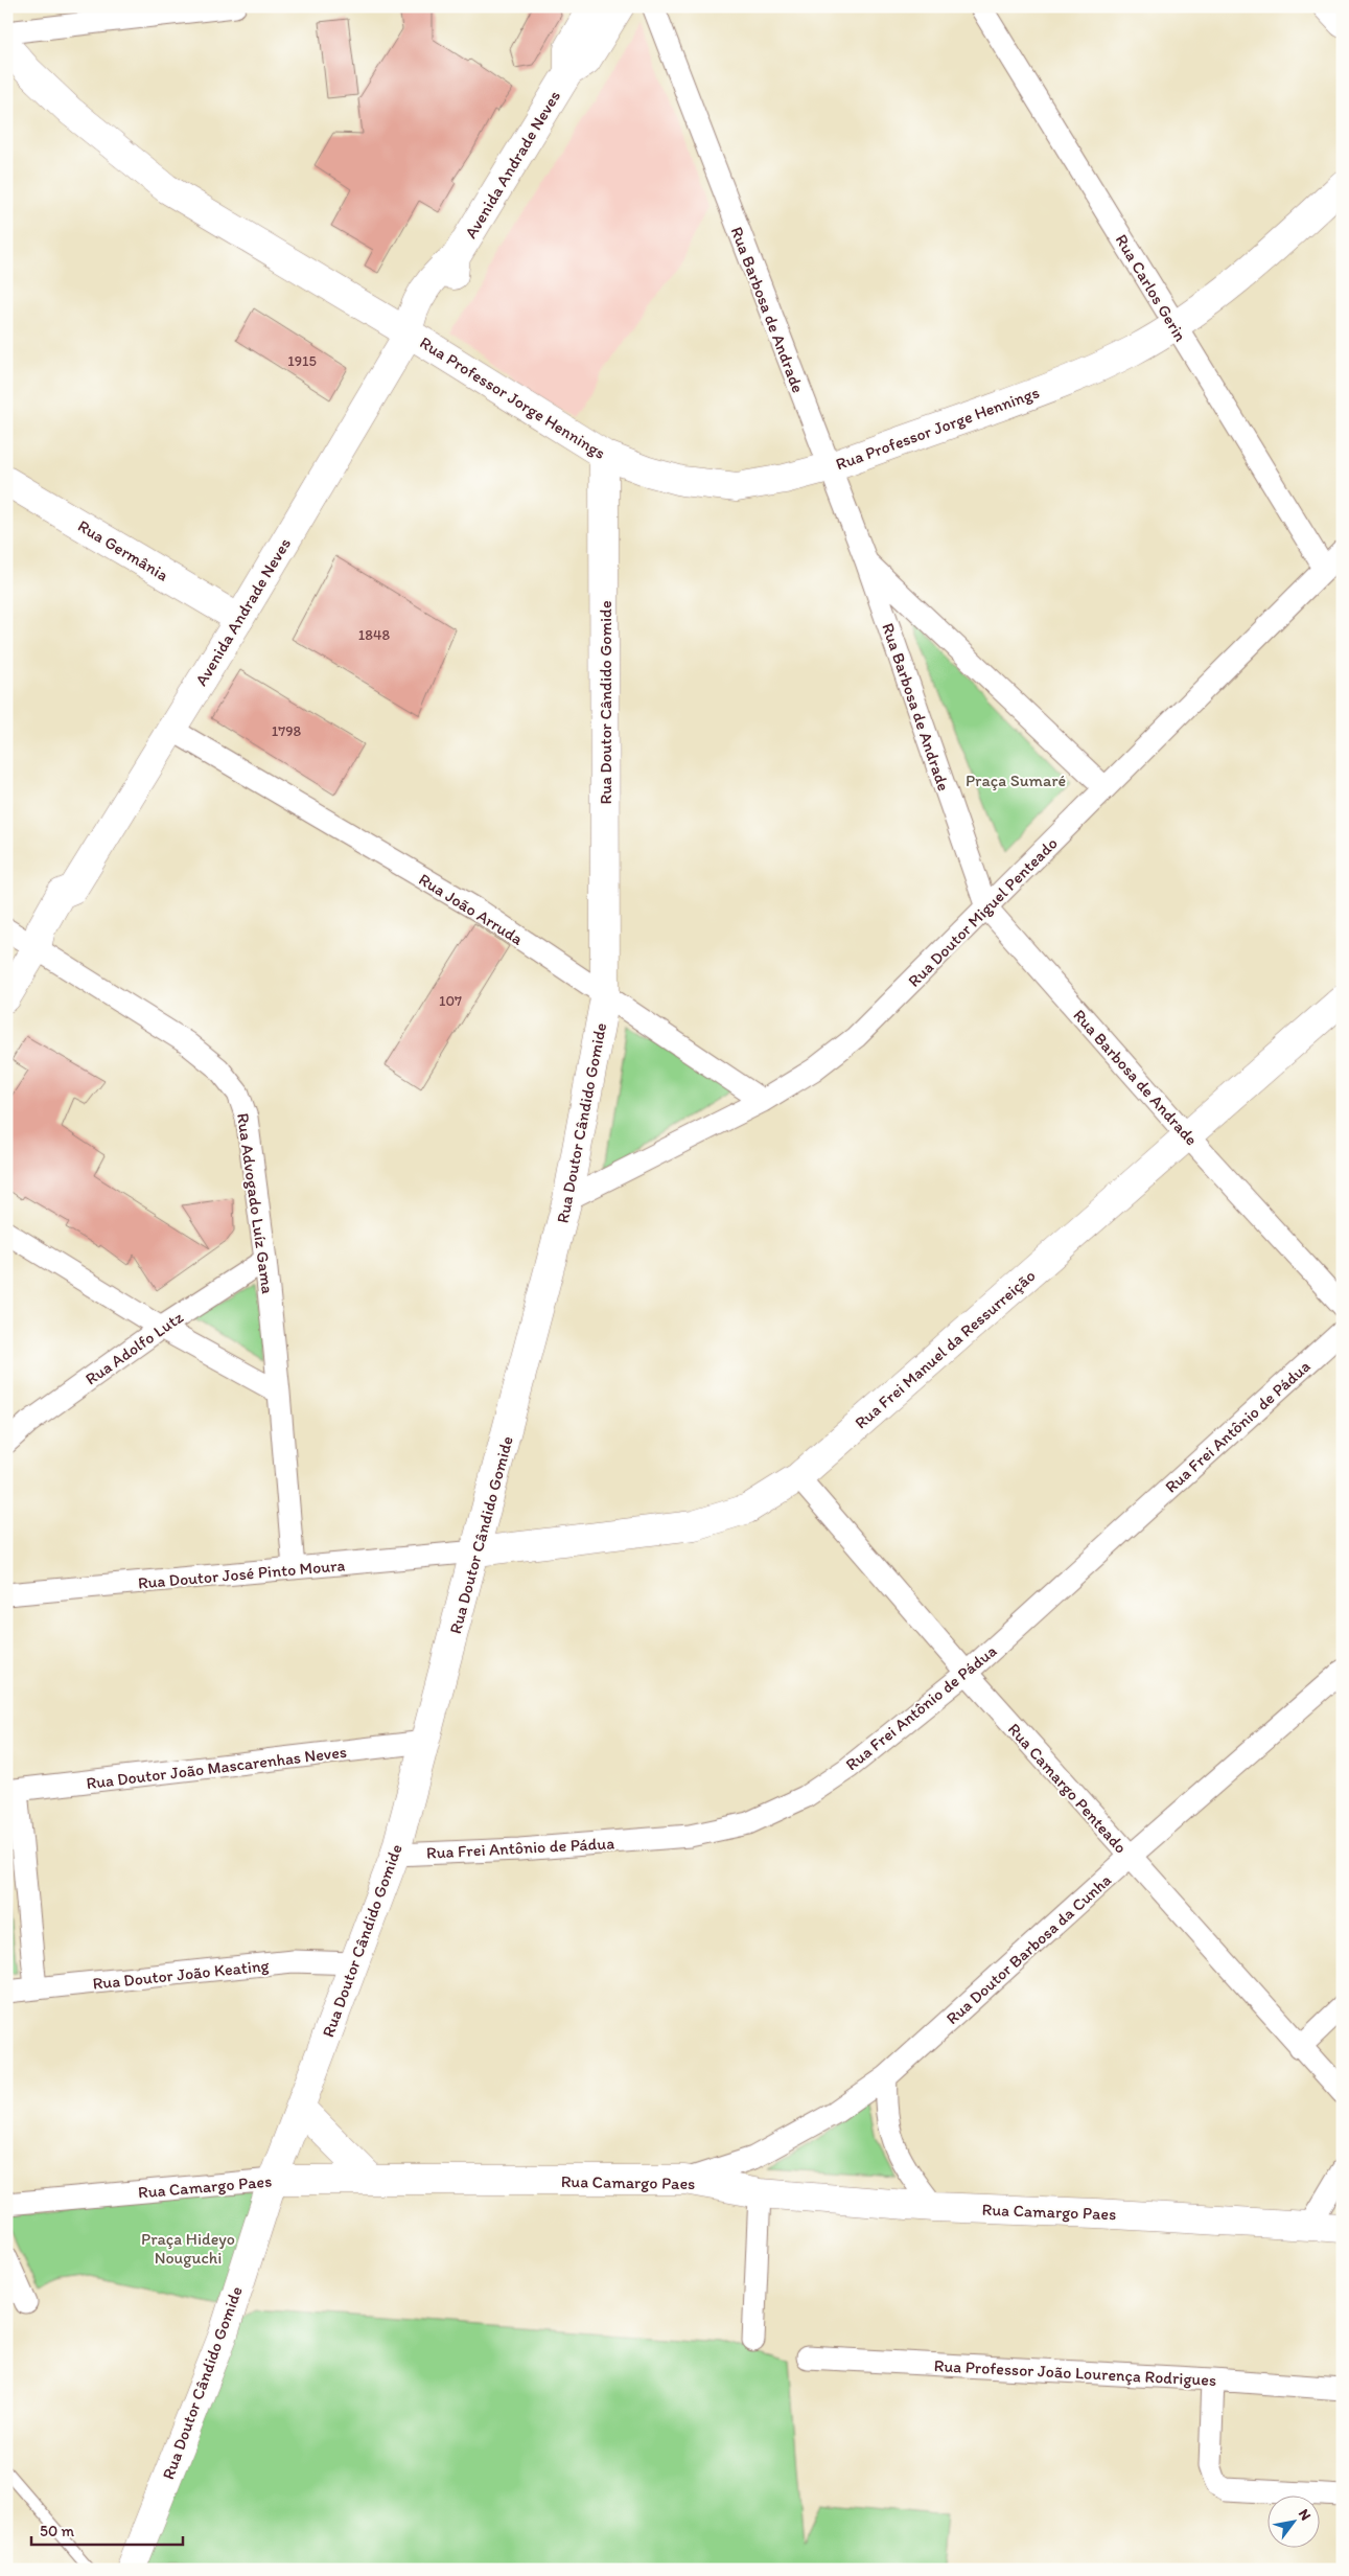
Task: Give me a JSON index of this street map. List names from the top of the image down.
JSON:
{
  "streets": {
    "street": [
      "Avenida Andrade Neves",
      "Rua Carlos Gerin",
      "Rua Barbosa de Andrade",
      "Rua Professor Jorge Hennings",
      "Rua Germânia",
      "Rua Doutor Cândido Gomide",
      "Rua João Arruda",
      "Rua Doutor Miguel Penteado",
      "Rua Advogado Luíz Gama",
      "Rua Adolfo Lutz",
      "Rua Frei Manuel da Ressurreição",
      "Rua Frei Antônio de Pádua",
      "Rua Doutor José Pinto Moura",
      "Rua Doutor João Mascarenhas Neves",
      "Rua Camargo Penteado",
      "Rua Doutor Barbosa da Cunha",
      "Rua Doutor João Keating",
      "Rua Camargo Paes",
      "Rua Professor João Lourença Rodrigues"
    ]
  },
  "crossings": [
    ["Avenida Andrade Neves", "Rua Professor Jorge Hennings"],
    ["Avenida Andrade Neves", "Rua Germânia"],
    ["Avenida Andrade Neves", "Rua João Arruda"],
    ["Avenida Andrade Neves", "Rua Advogado Luíz Gama"],
    ["Rua Carlos Gerin", "Rua Professor Jorge Hennings"],
    ["Rua Carlos Gerin", "Rua Doutor Miguel Penteado"],
    ["Rua Barbosa de Andrade", "Rua Professor Jorge Hennings"],
    ["Rua Barbosa de Andrade", "Rua Doutor Miguel Penteado"],
    ["Rua Barbosa de Andrade", "Rua Frei Manuel da Ressurreição"],
    ["Rua Professor Jorge Hennings", "Rua Doutor Cândido Gomide"],
    ["Rua Doutor Cândido Gomide", "Rua João Arruda"],
    ["Rua Doutor Cândido Gomide", "Rua Doutor Miguel Penteado"],
    ["Rua Doutor Cândido Gomide", "Rua Frei Manuel da Ressurreição"],
    ["Rua Doutor Cândido Gomide", "Rua Frei Antônio de Pádua"],
    ["Rua Doutor Cândido Gomide", "Rua Doutor José Pinto Moura"],
    ["Rua Doutor Cândido Gomide", "Rua Doutor João Mascarenhas Neves"],
    ["Rua Doutor Cândido Gomide", "Rua Doutor João Keating"],
    ["Rua Doutor Cândido Gomide", "Rua Camargo Paes"],
    ["Rua João Arruda", "Rua Doutor Miguel Penteado"],
    ["Rua Advogado Luíz Gama", "Rua Adolfo Lutz"],
    ["Rua Advogado Luíz Gama", "Rua Doutor José Pinto Moura"],
    ["Rua Frei Manuel da Ressurreição", "Rua Doutor José Pinto Moura"],
    ["Rua Frei Manuel da Ressurreição", "Rua Camargo Penteado"],
    ["Rua Frei Antônio de Pádua", "Rua Camargo Penteado"],
    ["Rua Camargo Penteado", "Rua Doutor Barbosa da Cunha"],
    ["Rua Doutor Barbosa da Cunha", "Rua Camargo Paes"]
  ],
  "parks": ["Praça Sumaré", "Praça Hideyo Nouguchi"],
  "house_numbers": [
    "1915",
    "1848",
    "1798",
    "107"
  ],
  "scale_bar": "50 m",
  "north": "top right"
}
